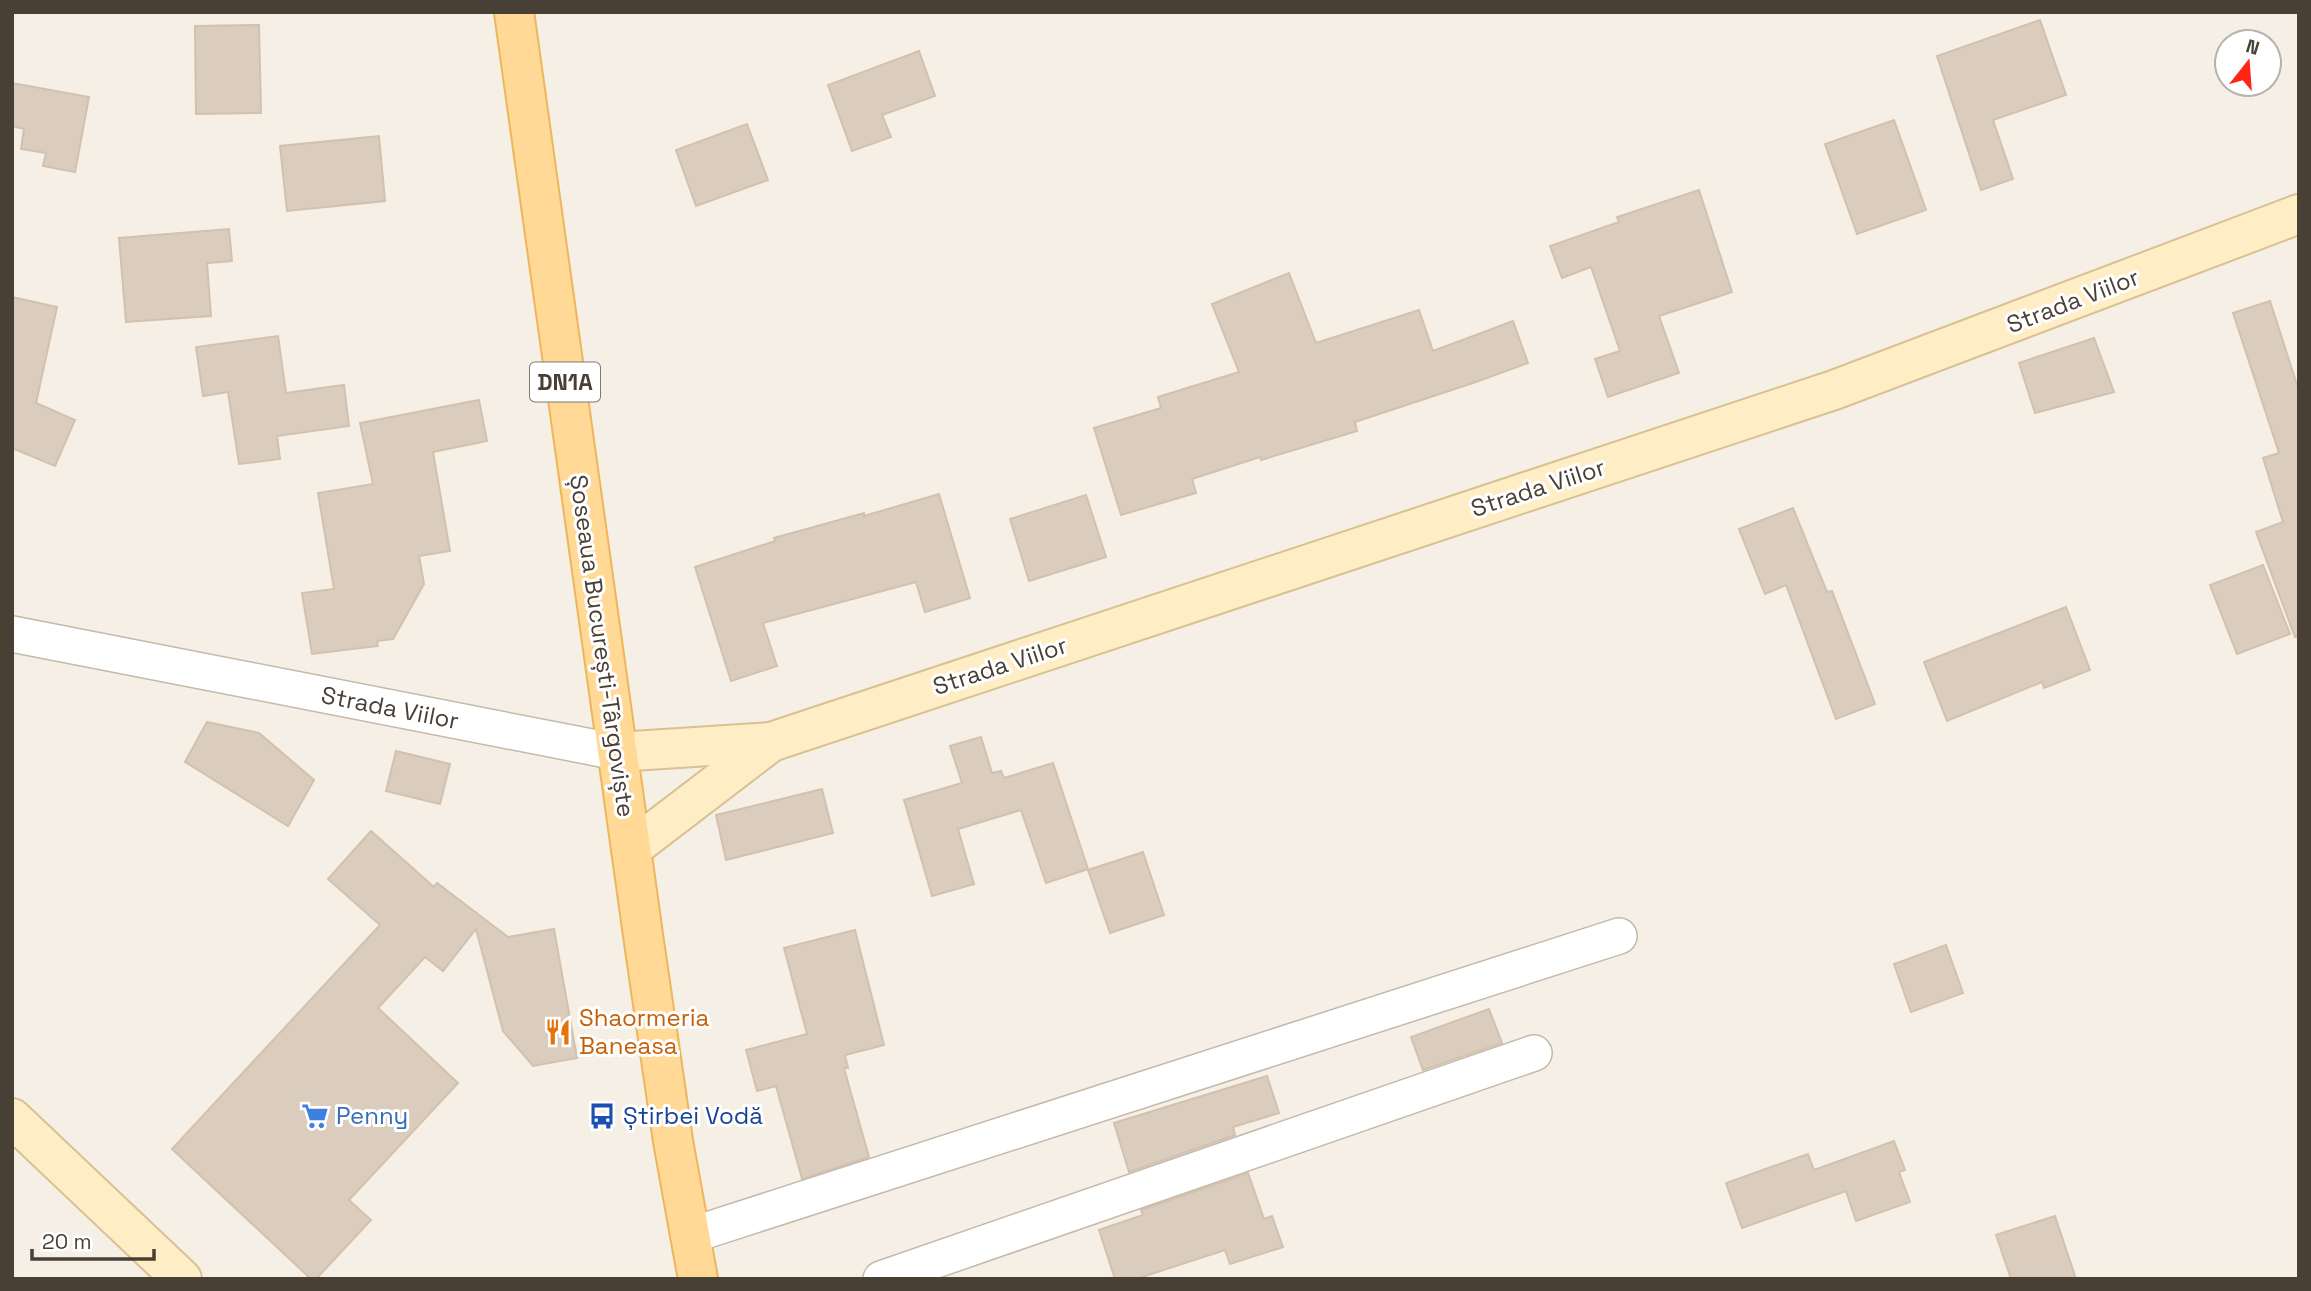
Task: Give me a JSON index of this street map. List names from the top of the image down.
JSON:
{
  "streets": {
    "main road": ["Strada Viilor", "DN1A", "Șoseaua București-Târgoviște"]
  },
  "crossings": [
    ["Strada Viilor", "Șoseaua București-Târgoviște"]
  ],
  "places": {
    "restaurant": ["Shaormeria Baneasa"],
    "supermarket": ["Penny"],
    "bus stop": ["Știrbei Vodă"]
  },
  "scale_bar": "20 m",
  "north": "top"
}
